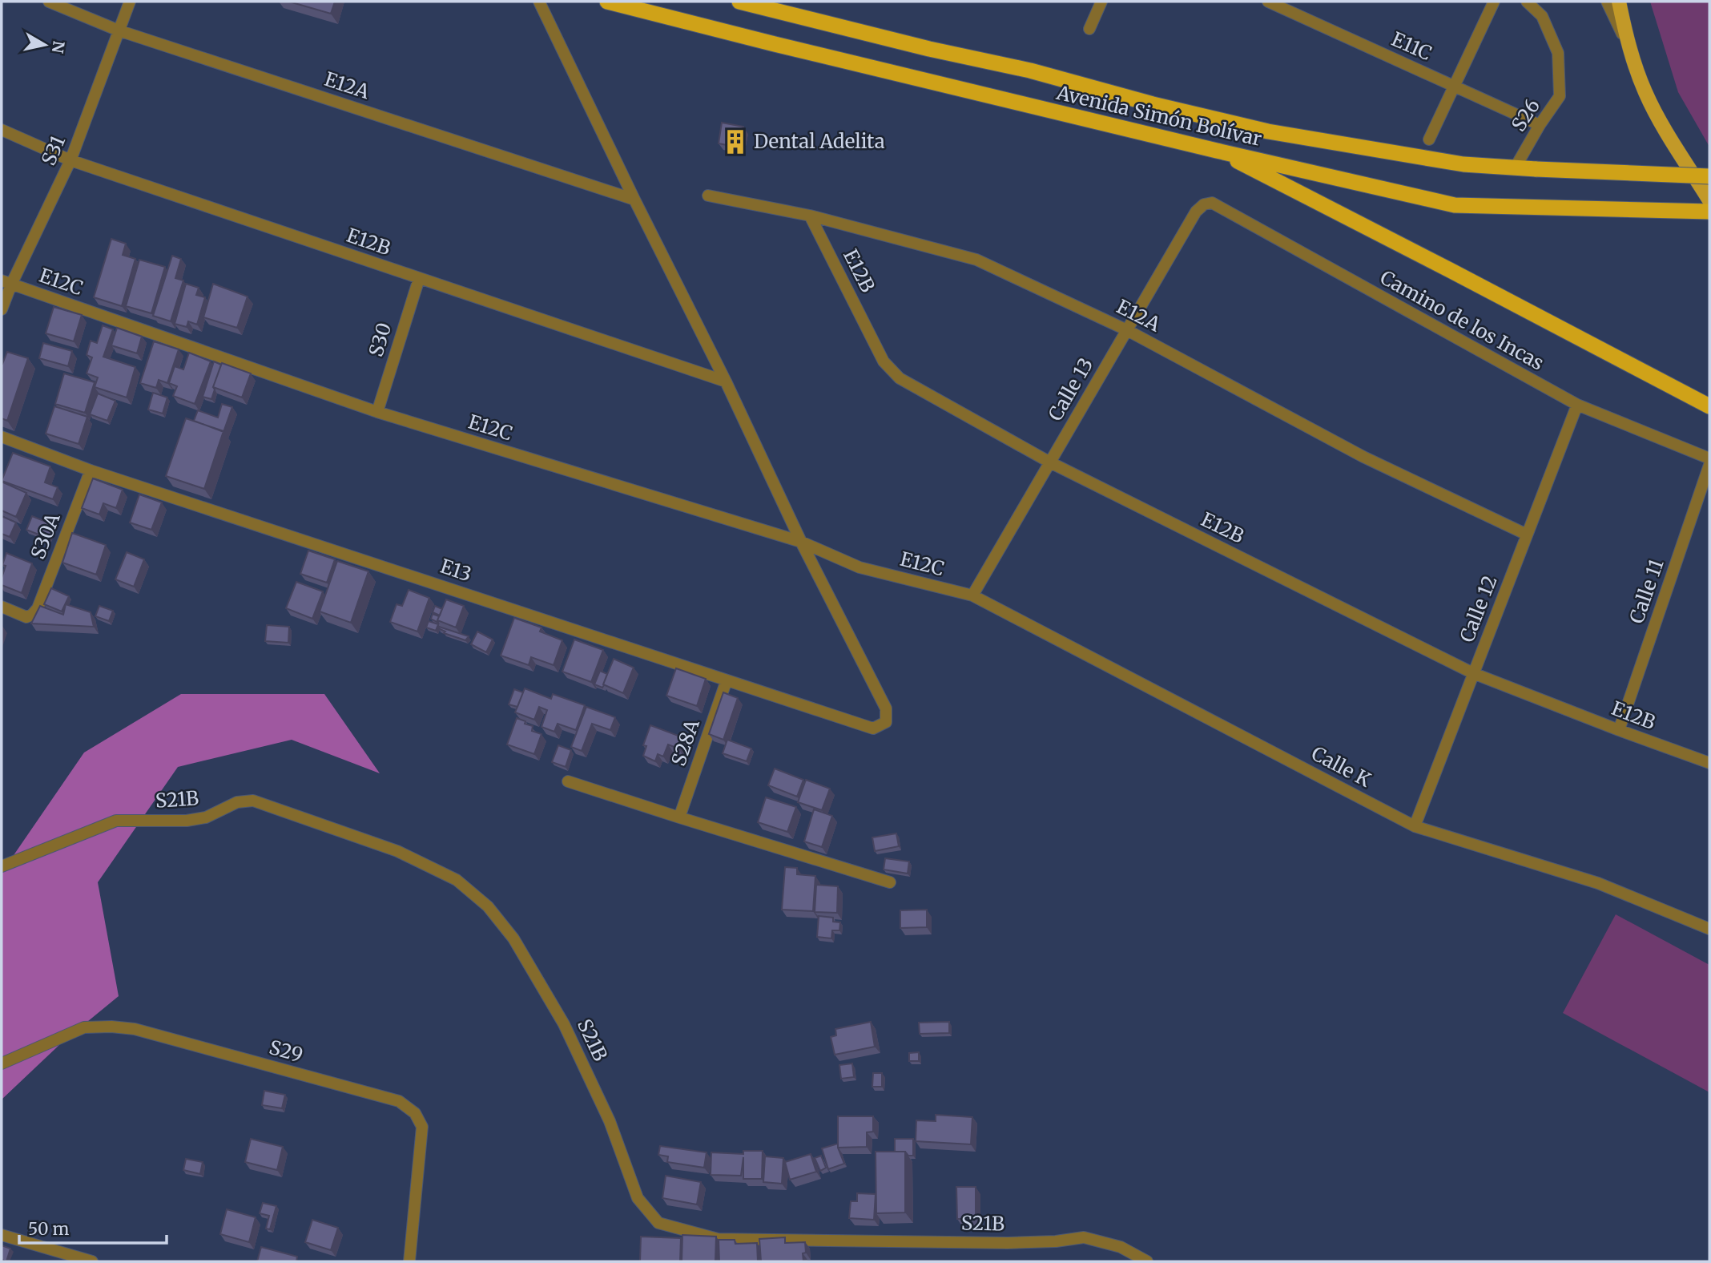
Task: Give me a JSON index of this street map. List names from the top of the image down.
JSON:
{
  "streets": {
    "highway": ["Avenida Simón Bolívar"],
    "street": [
      "E11C",
      "E12A",
      "S26",
      "S31",
      "E12B",
      "E12C",
      "Camino de los Incas",
      "S30",
      "Calle 13",
      "S30A",
      "E13",
      "Calle 11",
      "Calle 12",
      "S28A",
      "Calle K",
      "S21B",
      "S29"
    ]
  },
  "crossings": [
    ["E11C", "S26"],
    ["E12A", "S31"],
    ["E12A", "E12B"],
    ["E12A", "Calle 13"],
    ["E12A", "Calle 12"],
    ["S26", "Avenida Simón Bolívar"],
    ["S31", "E12B"],
    ["S31", "E12C"],
    ["E12B", "S30"],
    ["E12B", "Calle 13"],
    ["E12B", "Calle 11"],
    ["E12B", "Calle 12"],
    ["E12C", "S30"],
    ["E12C", "Calle 13"],
    ["E12C", "E13"],
    ["E12C", "Calle K"],
    ["Camino de los Incas", "Calle 13"],
    ["Camino de los Incas", "Calle 12"],
    ["Calle 13", "Calle K"],
    ["S30A", "E13"],
    ["E13", "S28A"],
    ["Calle 12", "Calle K"]
  ],
  "places": {
    "building": ["Dental Adelita"]
  },
  "scale_bar": "50 m",
  "north": "right"
}
